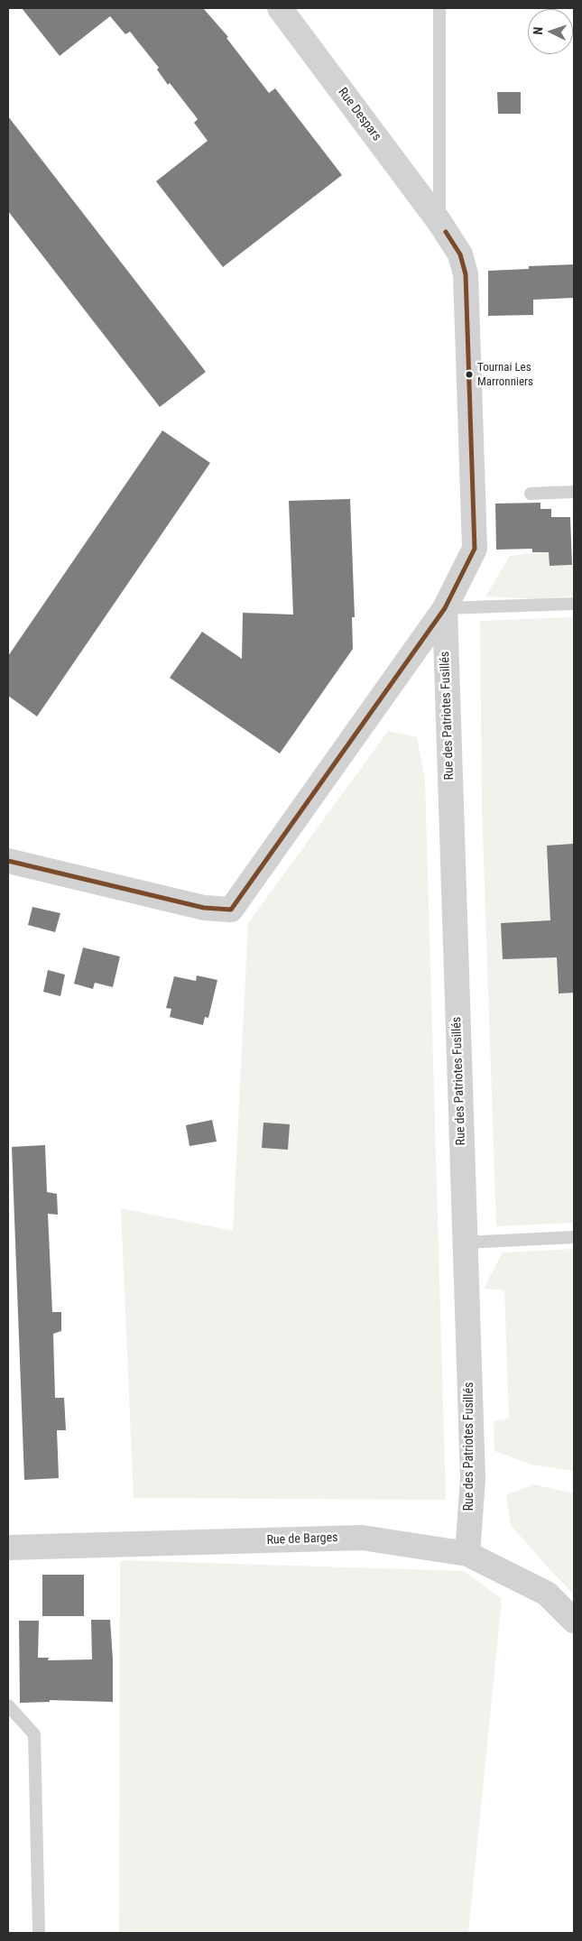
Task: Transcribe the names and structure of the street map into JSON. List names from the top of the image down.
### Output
{
  "streets": {
    "street": ["Rue Despars", "Rue des Patriotes Fusillés", "Rue de Barges"]
  },
  "crossings": [
    ["Rue Despars", "Rue des Patriotes Fusillés"],
    ["Rue des Patriotes Fusillés", "Rue de Barges"]
  ],
  "places": ["Tournai Les Marronniers"],
  "north": "left"
}
